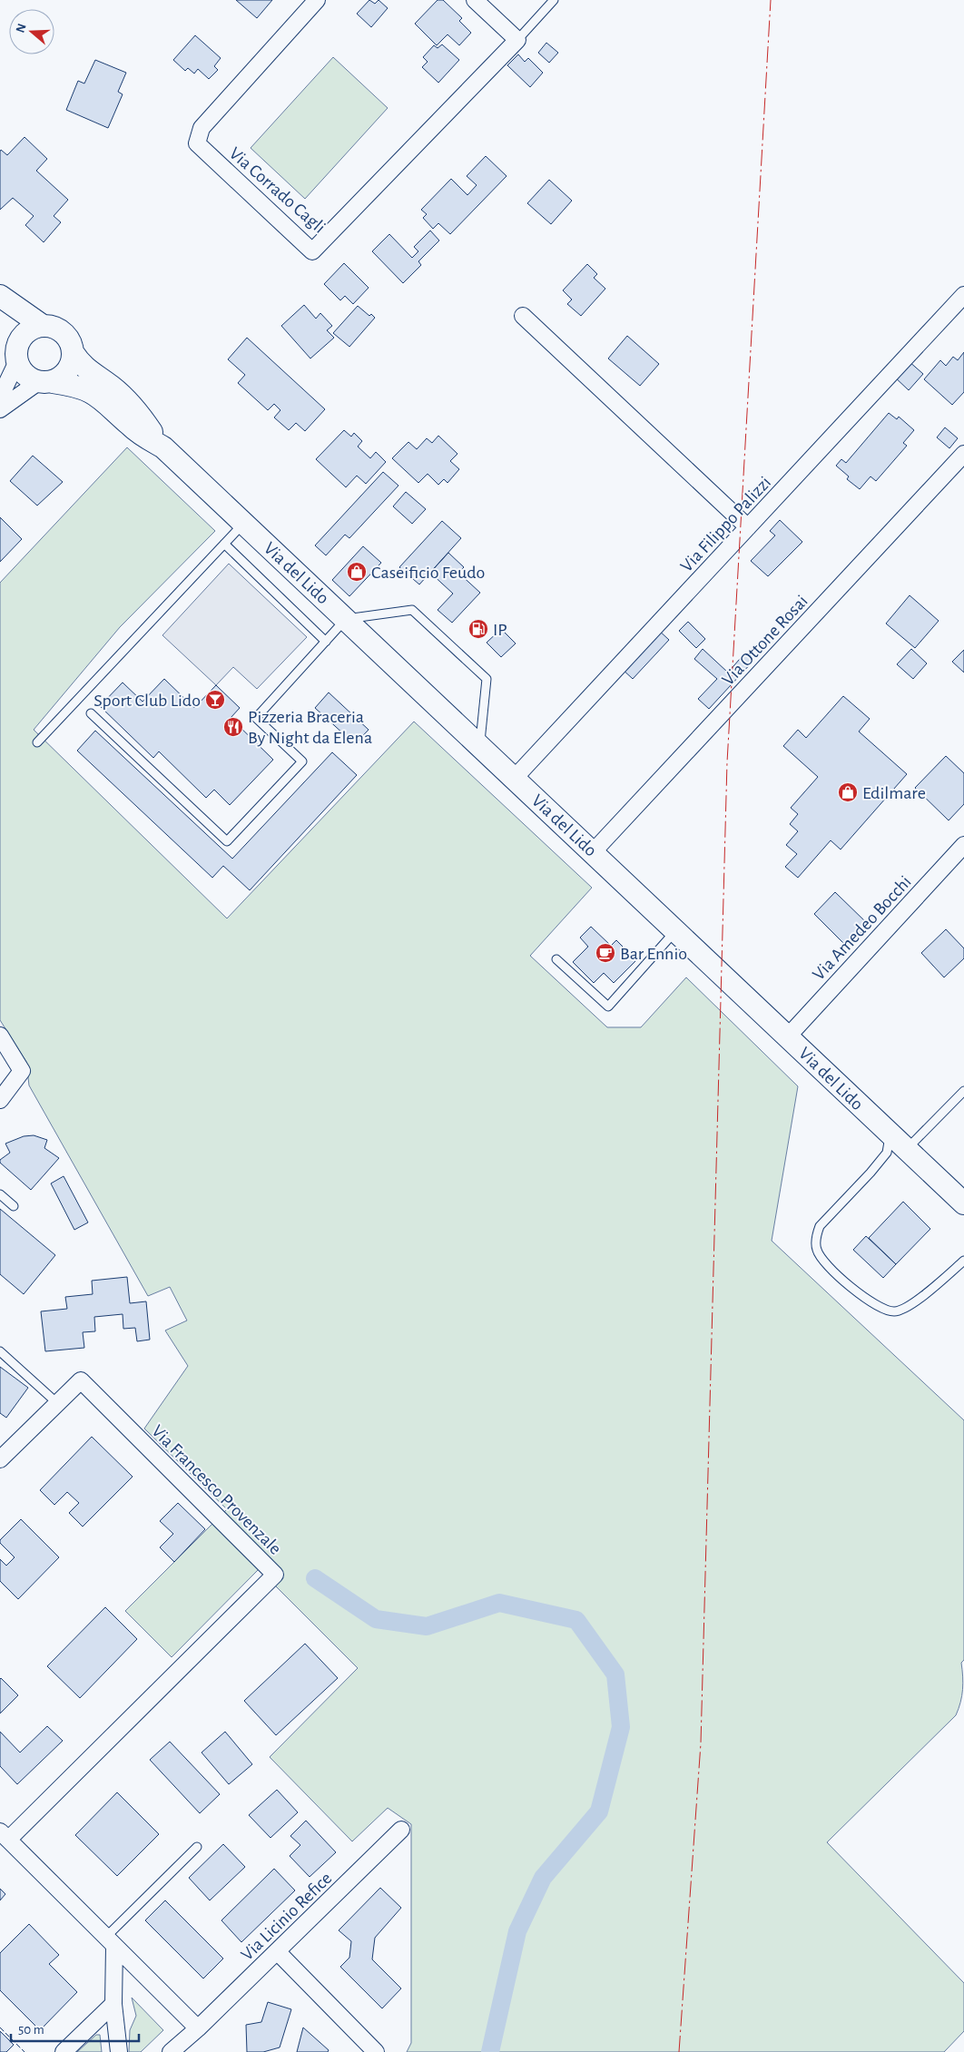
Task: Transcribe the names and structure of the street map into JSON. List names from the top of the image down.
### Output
{
  "streets": {
    "main road": ["Via del Lido"],
    "street": [
      "Via Corrado Cagli",
      "Via Filippo Palizzi",
      "Via Ottone Rosai",
      "Via Amedeo Bocchi",
      "Via Francesco Provenzale",
      "Via Licinio Refice"
    ]
  },
  "crossings": [
    ["Via Filippo Palizzi", "Via del Lido"],
    ["Via del Lido", "Via Ottone Rosai"],
    ["Via del Lido", "Via Amedeo Bocchi"]
  ],
  "places": {
    "shop": ["Caseificio Feudo", "Edilmare"],
    "fuel station": ["IP"],
    "bar": ["Sport Club Lido"],
    "restaurant": ["Pizzeria Braceria By Night da Elena"],
    "cafe": ["Bar Ennio"]
  },
  "scale_bar": "50 m",
  "north": "left"
}
